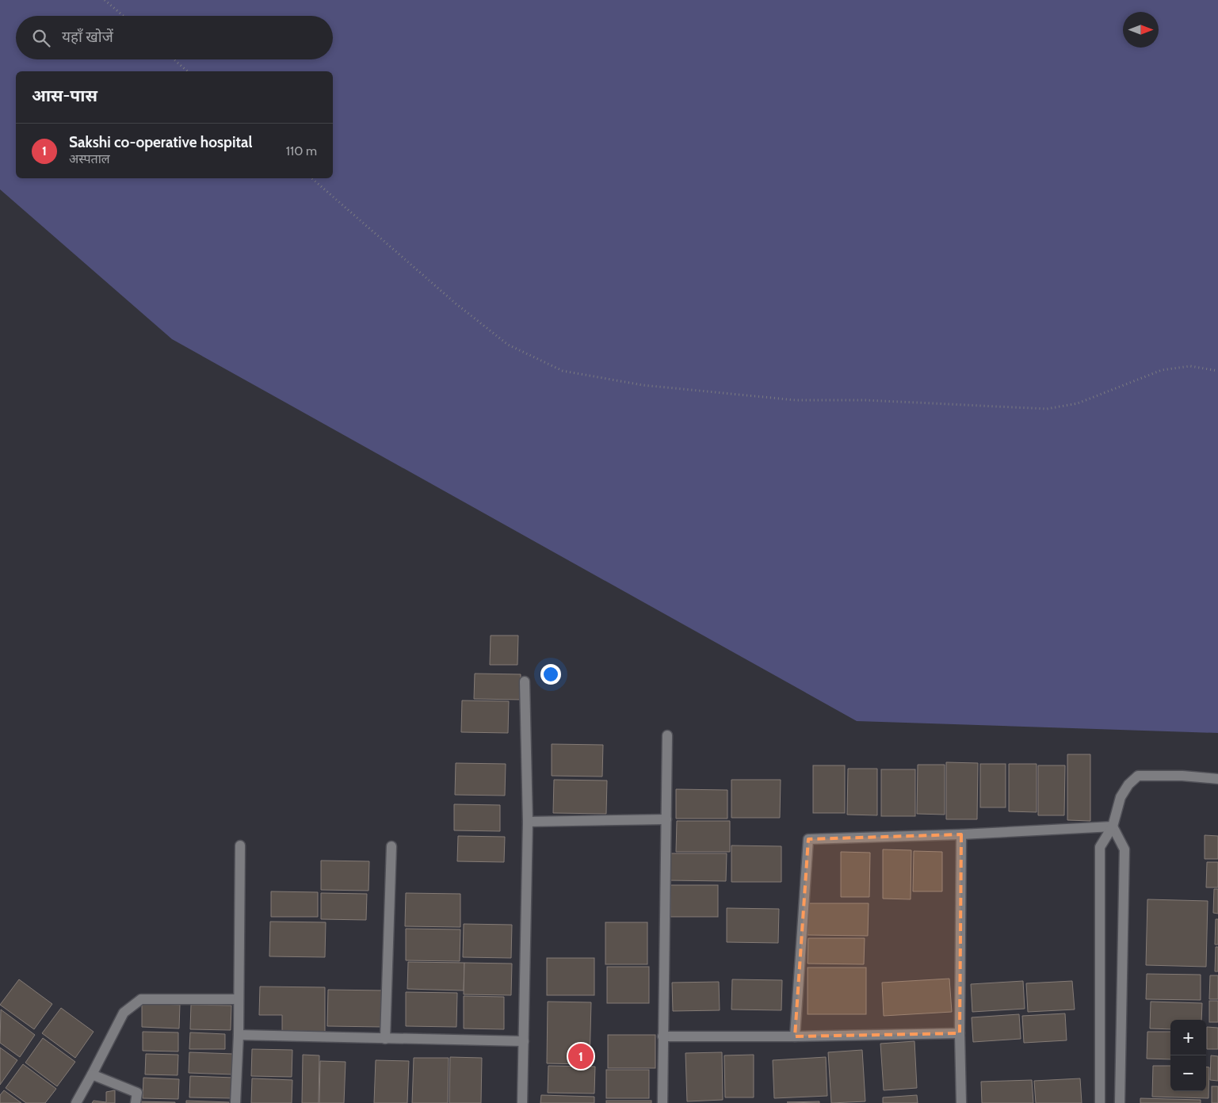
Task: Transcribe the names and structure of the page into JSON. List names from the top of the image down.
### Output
{
  "north": "right",
  "page": {
    "search": "यहाँ खोजें",
    "heading": "आस-पास",
    "list": [
      {
        "mark": "1",
        "name": "Sakshi co-operative hospital",
        "note": "अस्पताल",
        "value": "110 m"
      }
    ],
    "map_buttons": ["+", "−"],
    "pins": "1"
  }
}
